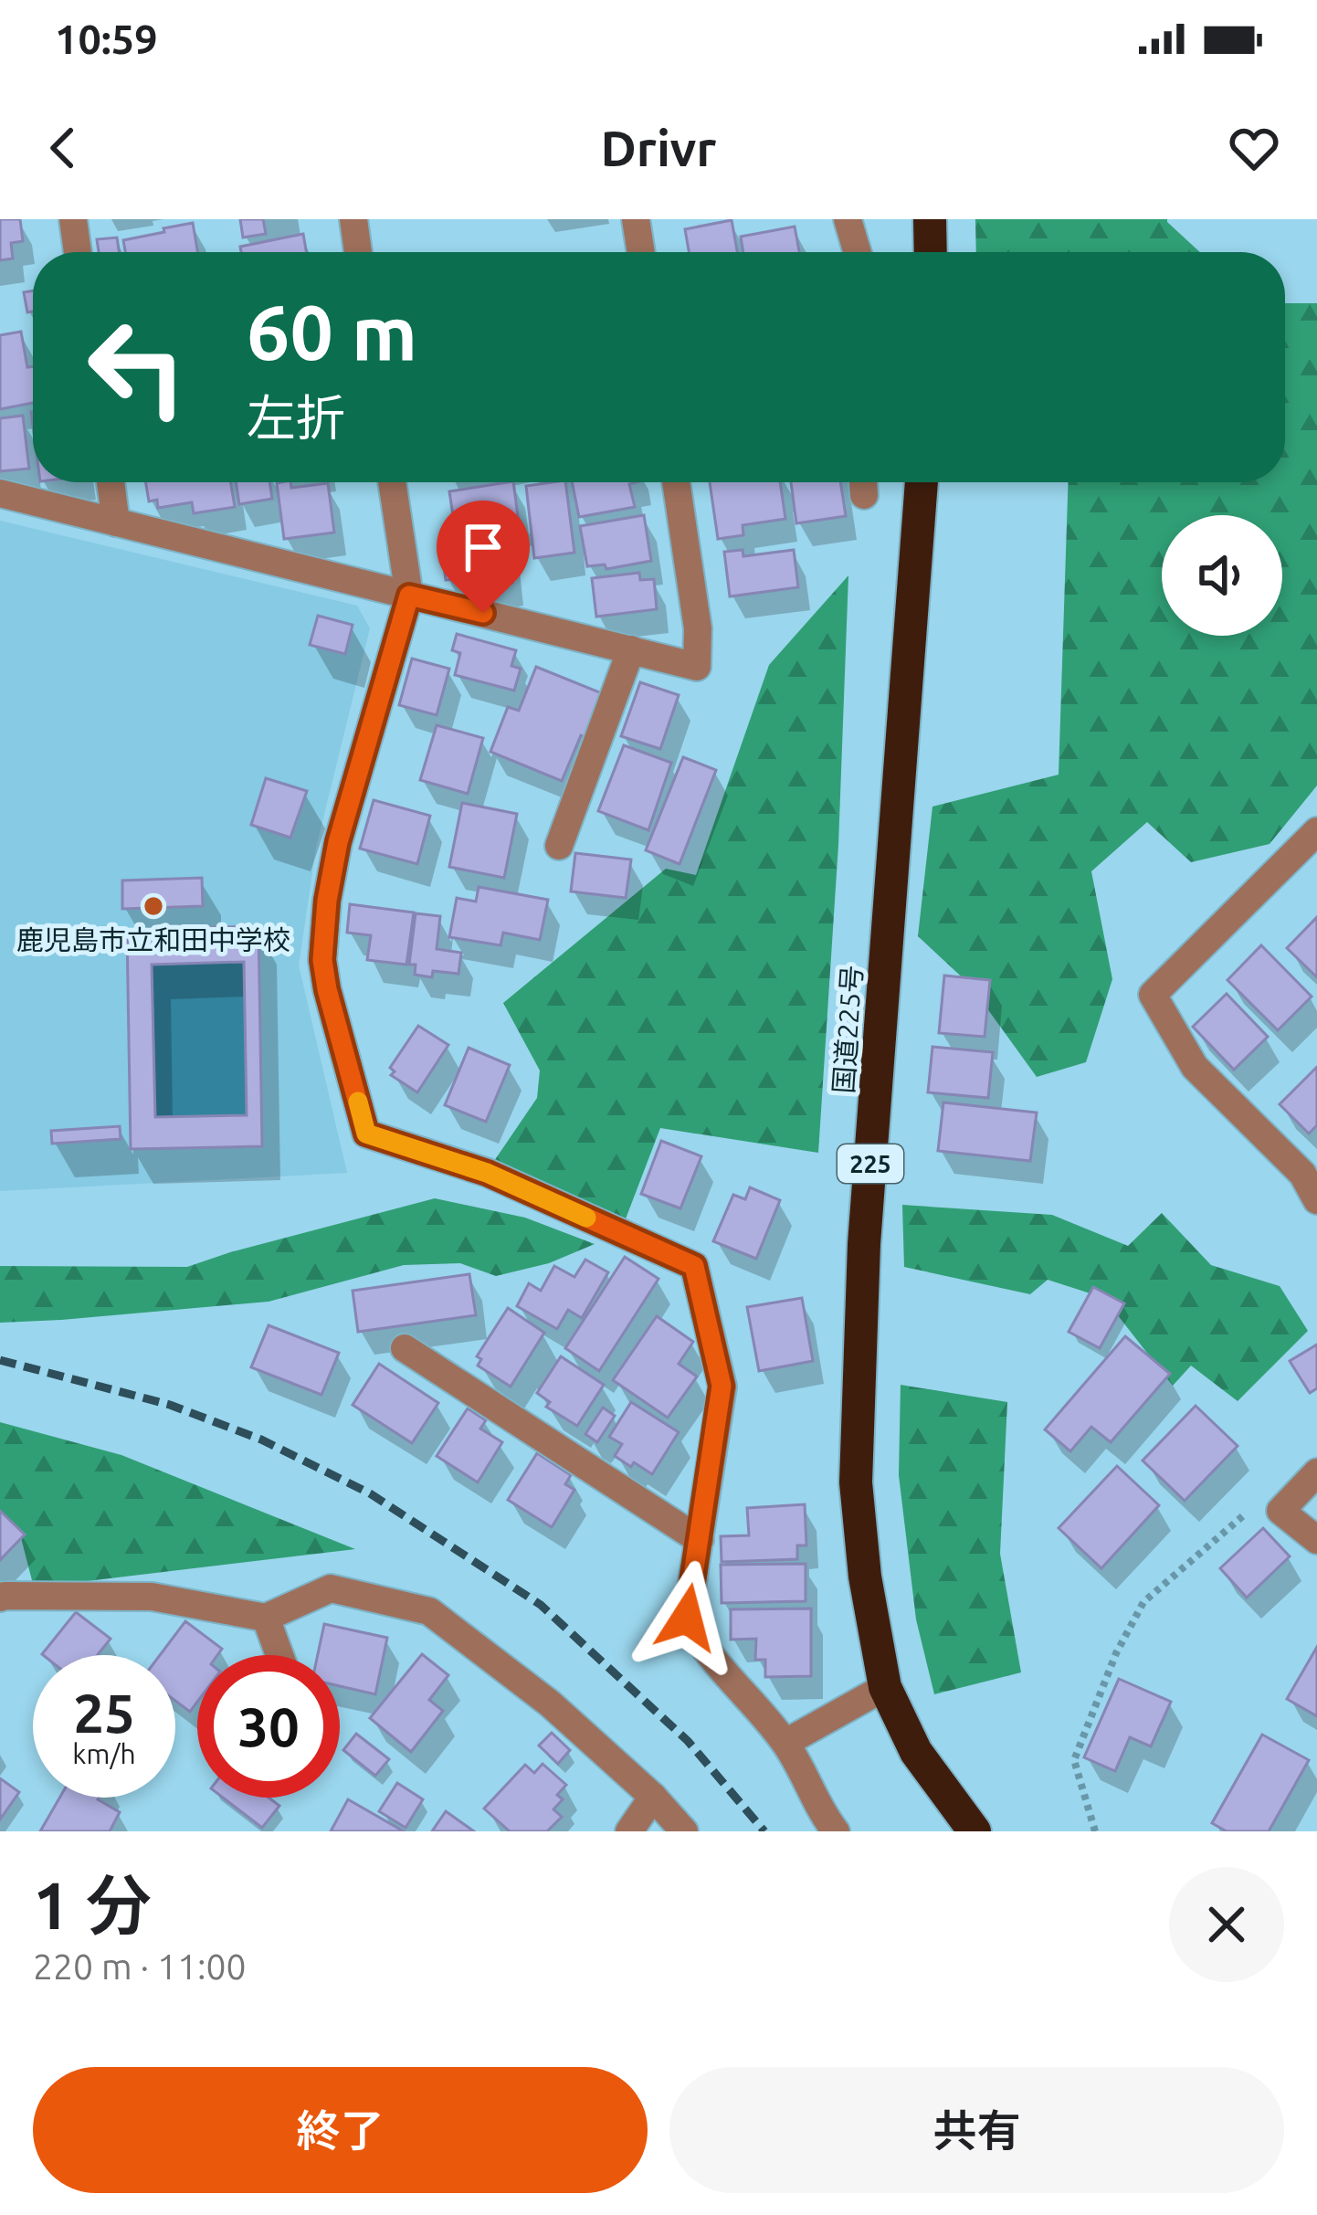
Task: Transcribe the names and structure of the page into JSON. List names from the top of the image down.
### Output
{
  "streets": {
    "highway": ["国道225号", "225"]
  },
  "places": ["鹿児島市立和田中学校"],
  "page": {
    "status": "10:59",
    "header": "Drivr",
    "turn": ["60 m", "左折"],
    "speed": "25 km/h",
    "limit": "30",
    "heading": ["1 分", "220 m · 11:00"],
    "buttons": ["終了", "共有"]
  }
}
